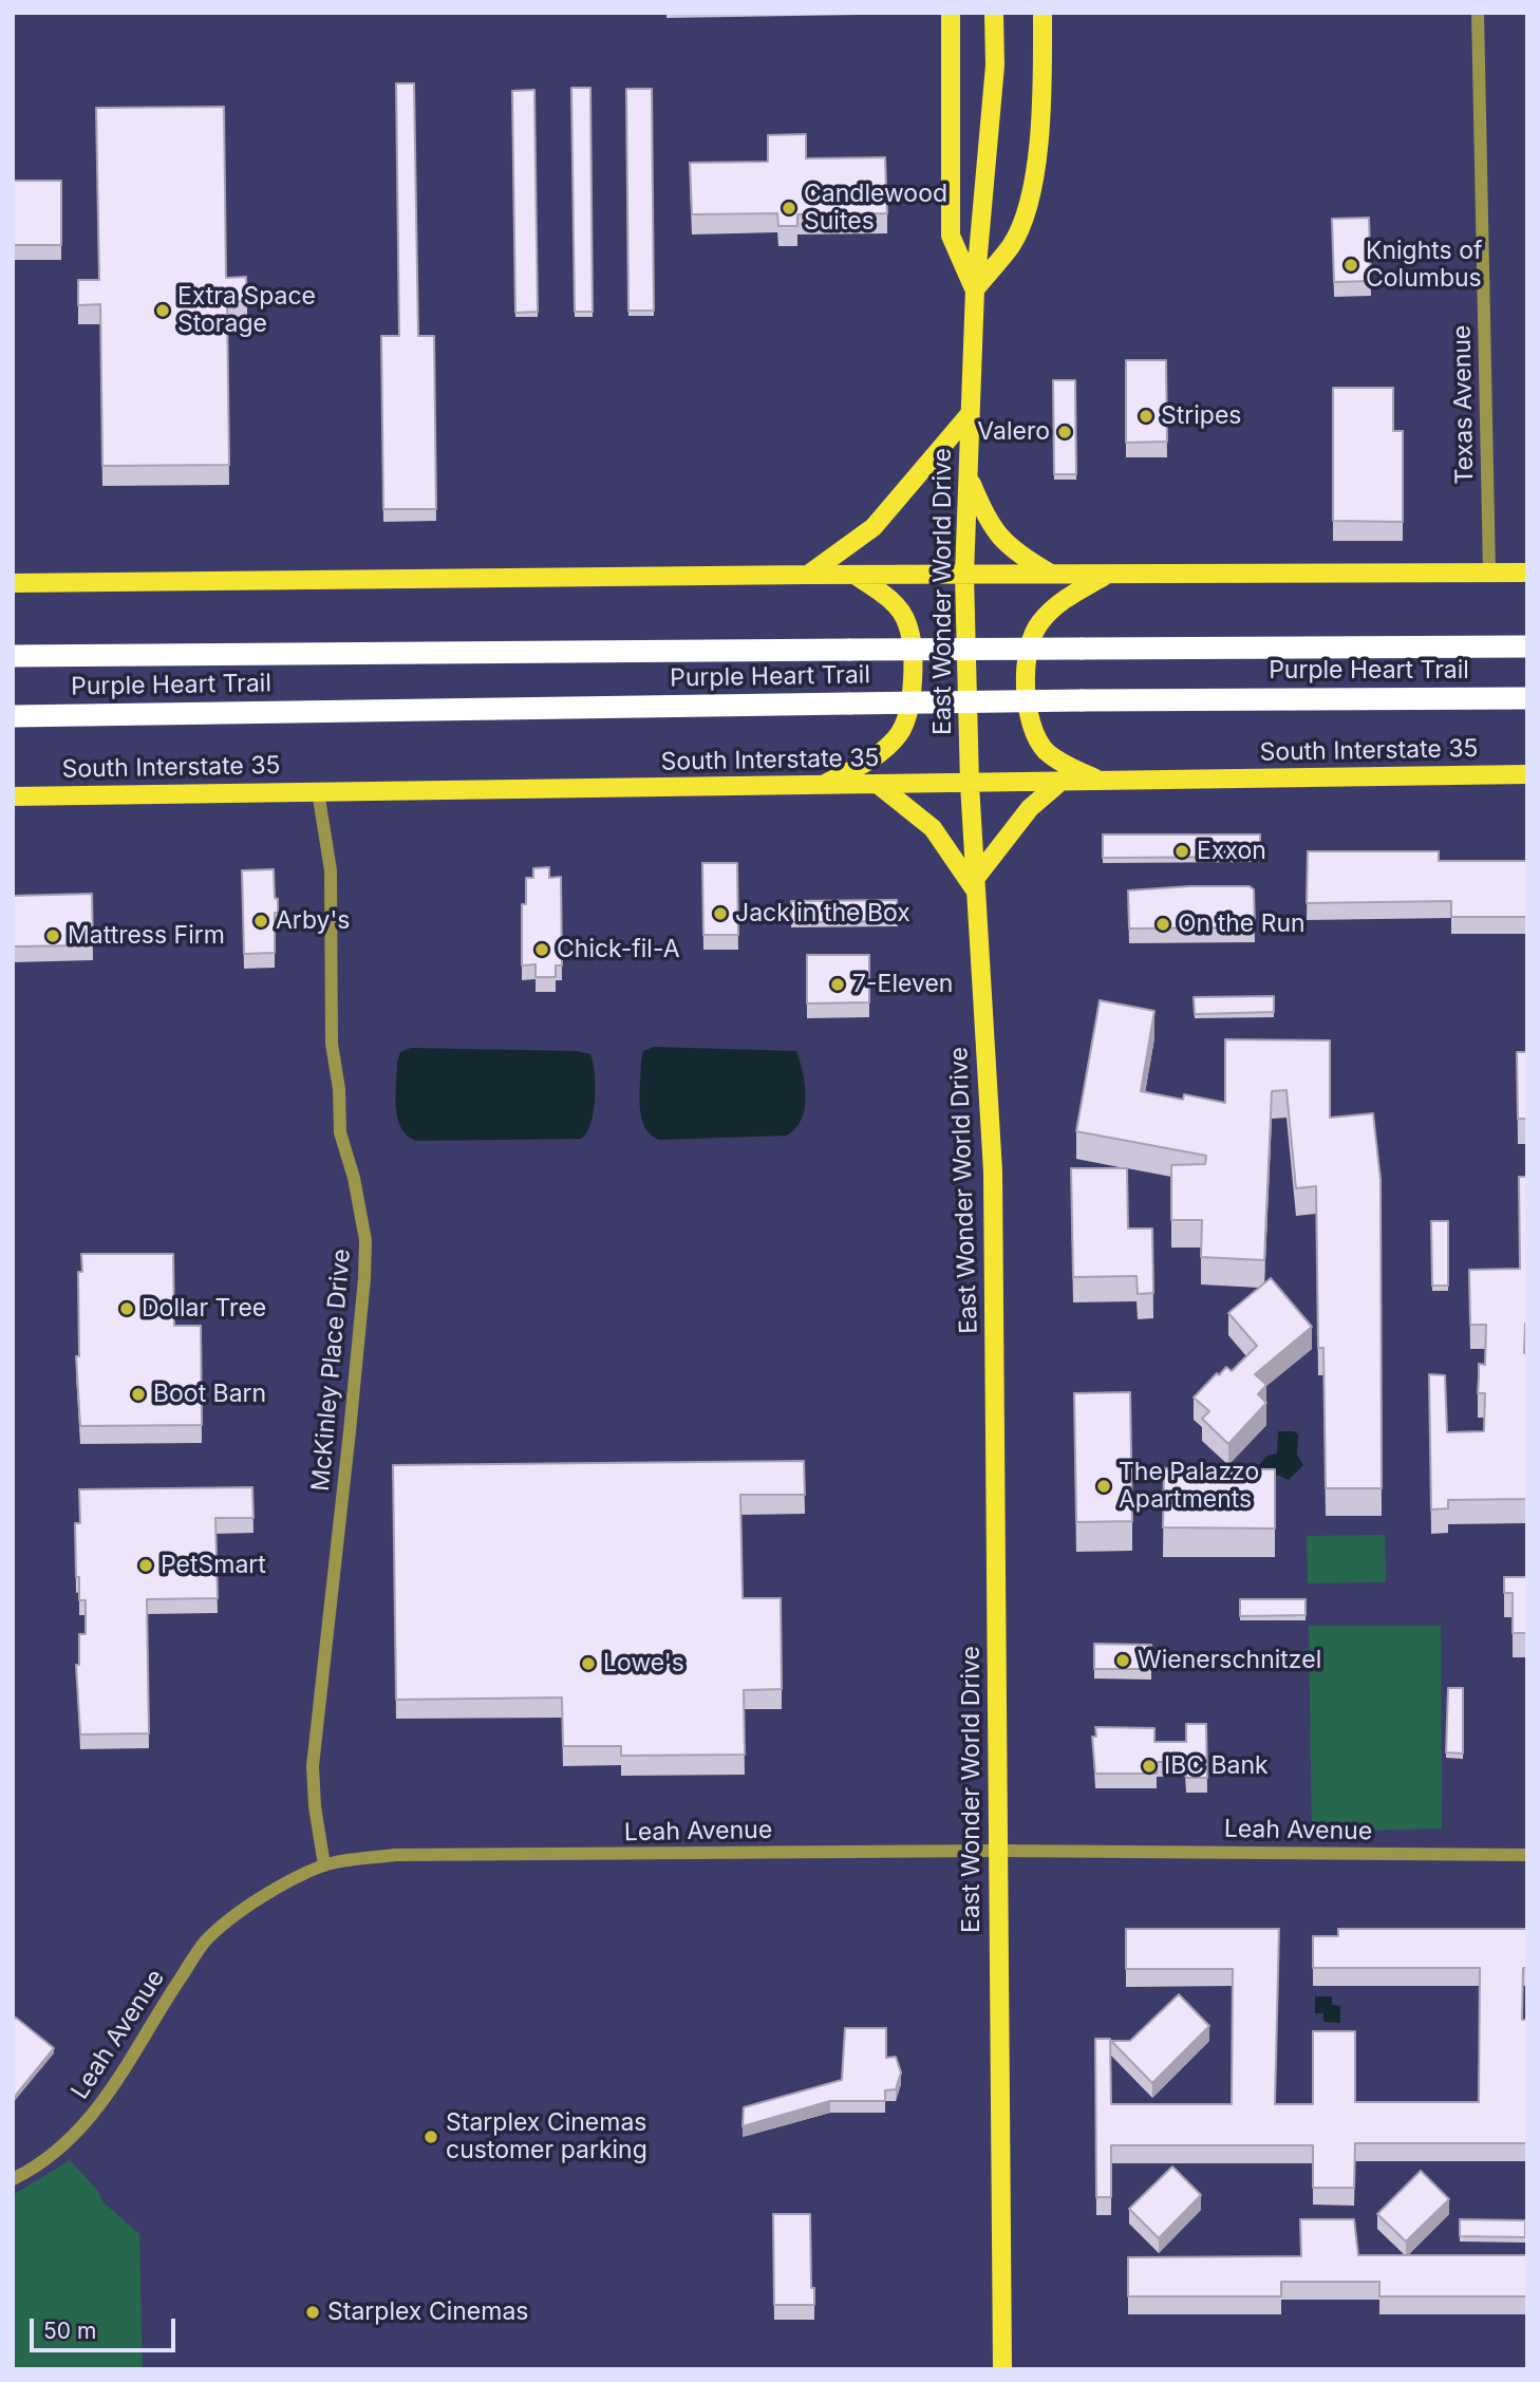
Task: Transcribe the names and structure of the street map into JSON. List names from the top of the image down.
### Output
{
  "streets": {
    "highway": ["Purple Heart Trail"],
    "main road": ["East Wonder World Drive", "South Interstate 35"],
    "street": ["Texas Avenue", "McKinley Place Drive", "Leah Avenue"]
  },
  "crossings": [
    ["East Wonder World Drive", "South Interstate 35"],
    ["East Wonder World Drive", "Leah Avenue"],
    ["South Interstate 35", "McKinley Place Drive"],
    ["McKinley Place Drive", "Leah Avenue"]
  ],
  "places": [
    "Candlewood Suites",
    "Knights of Columbus",
    "Extra Space Storage",
    "Stripes",
    "Valero",
    "Exxon",
    "Jack in the Box",
    "Arby's",
    "On the Run",
    "Mattress Firm",
    "Chick-fil-A",
    "7-Eleven",
    "Dollar Tree",
    "Boot Barn",
    "The Palazzo Apartments",
    "PetSmart",
    "Wienerschnitzel",
    "Lowe's",
    "IBC Bank",
    "Starplex Cinemas customer parking",
    "Starplex Cinemas"
  ],
  "scale_bar": "50 m"
}
